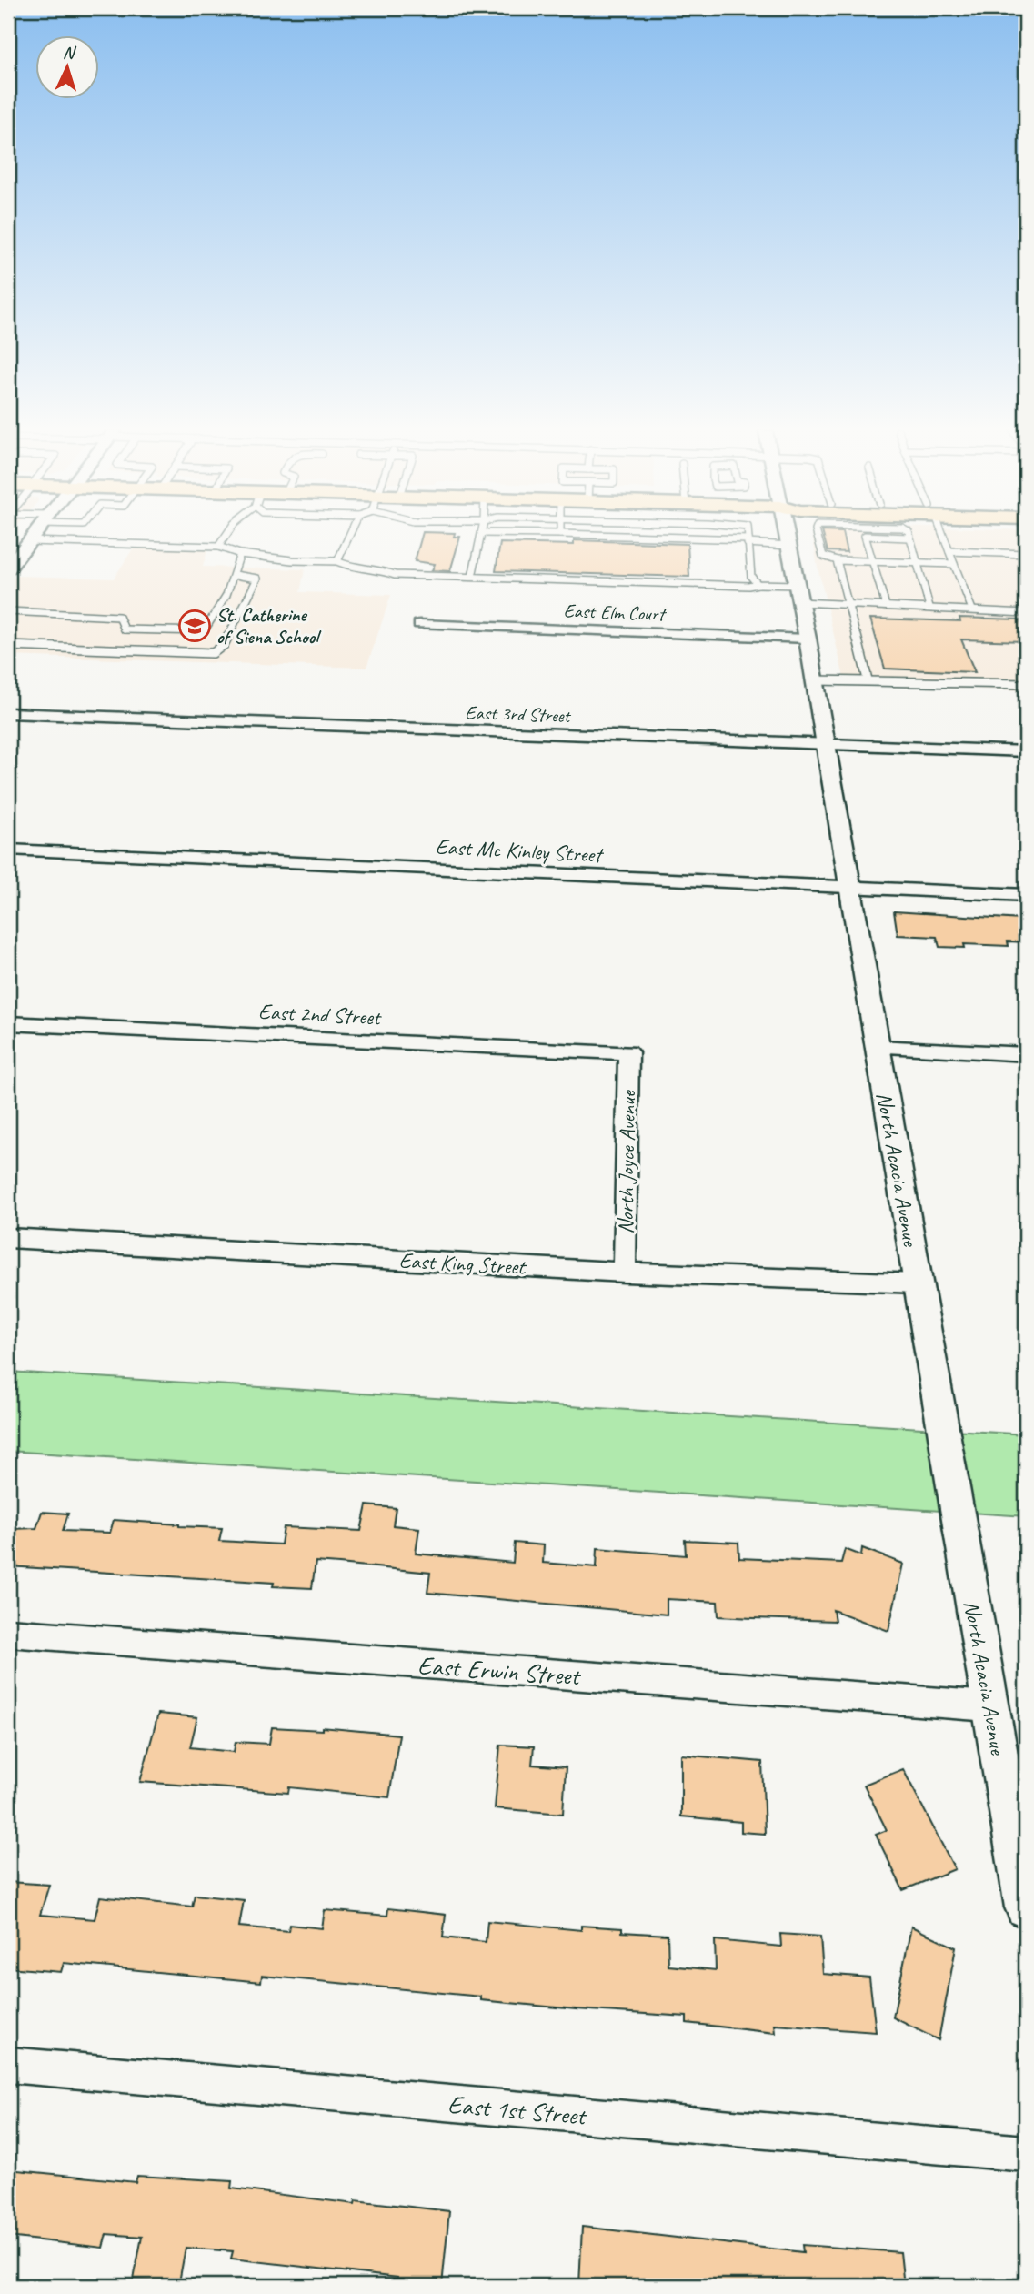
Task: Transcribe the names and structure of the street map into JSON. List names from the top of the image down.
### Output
{
  "streets": {
    "street": [
      "East Elm Court",
      "East 3rd Street",
      "East Mc Kinley Street",
      "East 2nd Street",
      "North Joyce Avenue",
      "North Acacia Avenue",
      "East King Street",
      "East Erwin Street",
      "East 1st Street"
    ]
  },
  "crossings": [
    ["East Elm Court", "North Acacia Avenue"],
    ["East 3rd Street", "North Acacia Avenue"],
    ["East Mc Kinley Street", "North Acacia Avenue"],
    ["East 2nd Street", "North Joyce Avenue"],
    ["North Joyce Avenue", "East King Street"],
    ["North Acacia Avenue", "East King Street"],
    ["North Acacia Avenue", "East Erwin Street"]
  ],
  "places": {
    "school or university": ["St. Catherine of Siena School"]
  },
  "north": "top"
}
